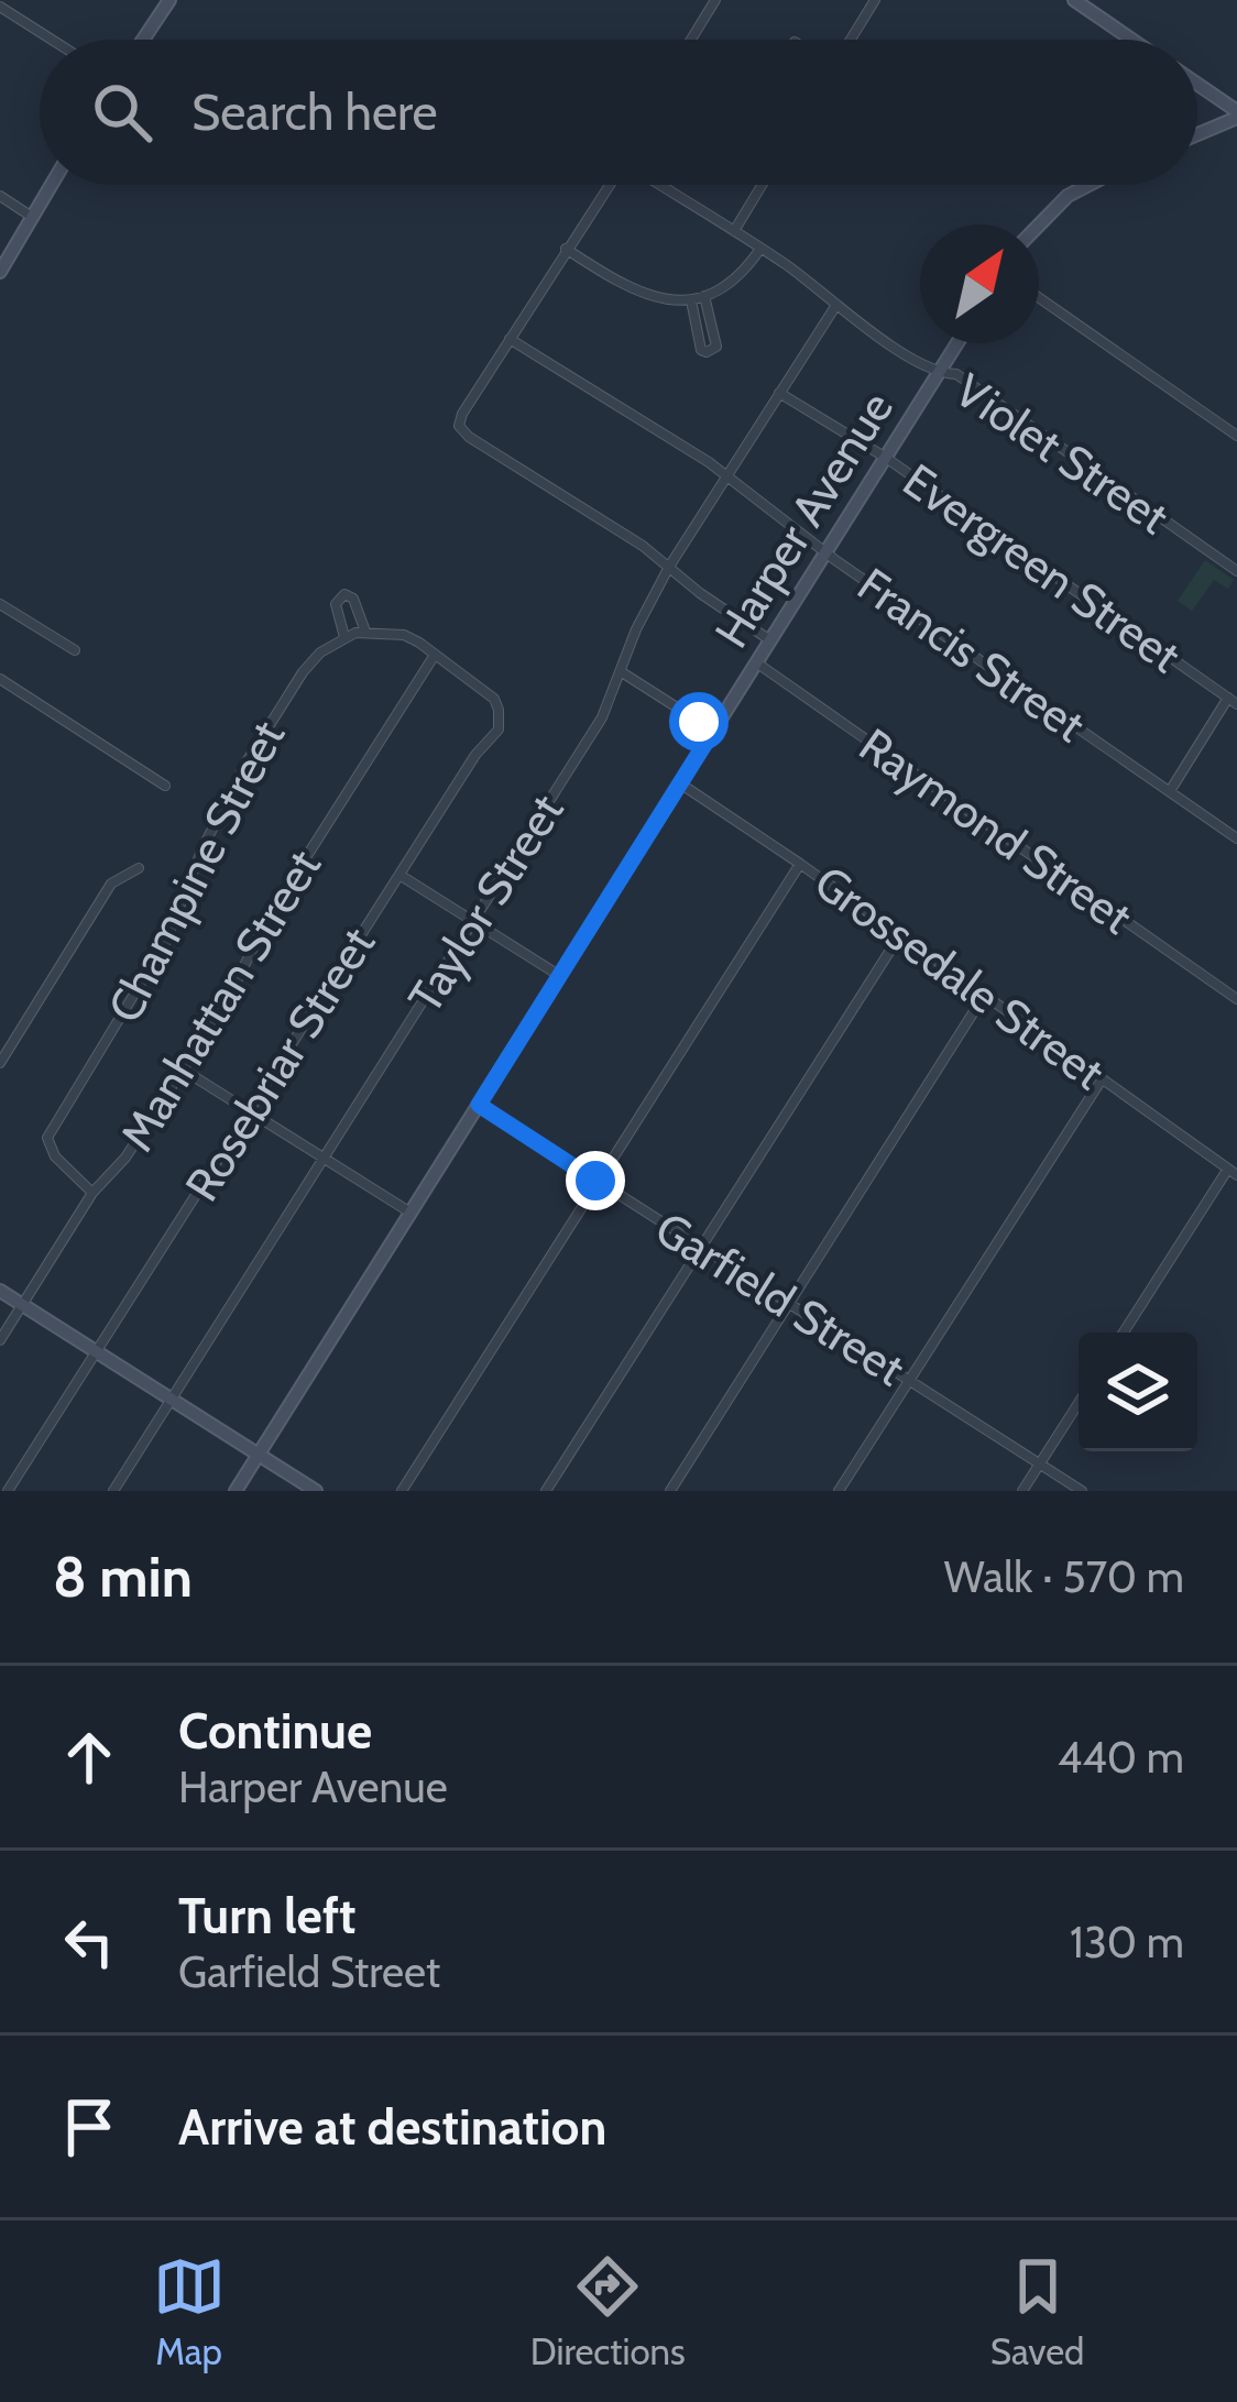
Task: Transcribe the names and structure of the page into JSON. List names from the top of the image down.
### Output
{
  "streets": {
    "main road": ["Harper Avenue"],
    "street": [
      "Violet Street",
      "Evergreen Street",
      "Francis Street",
      "Raymond Street",
      "Champine Street",
      "Taylor Street",
      "Grossedale Street",
      "Manhattan Street",
      "Rosebriar Street",
      "Garfield Street"
    ]
  },
  "crossings": [
    ["Violet Street", "Harper Avenue"],
    ["Violet Street", "Taylor Street"],
    ["Harper Avenue", "Evergreen Street"],
    ["Harper Avenue", "Francis Street"],
    ["Harper Avenue", "Raymond Street"],
    ["Harper Avenue", "Grossedale Street"],
    ["Harper Avenue", "Garfield Street"],
    ["Evergreen Street", "Taylor Street"],
    ["Francis Street", "Taylor Street"],
    ["Champine Street", "Manhattan Street"],
    ["Manhattan Street", "Rosebriar Street"]
  ],
  "north": "top right",
  "page": {
    "search": "Search here",
    "heading": ["8 min", "Walk · 570 m"],
    "list": [
      ["Continue", "Harper Avenue", "440 m"],
      ["Turn left", "Garfield Street", "130 m"],
      "Arrive at destination"
    ],
    "nav": ["Map", "Directions", "Saved"]
  }
}
